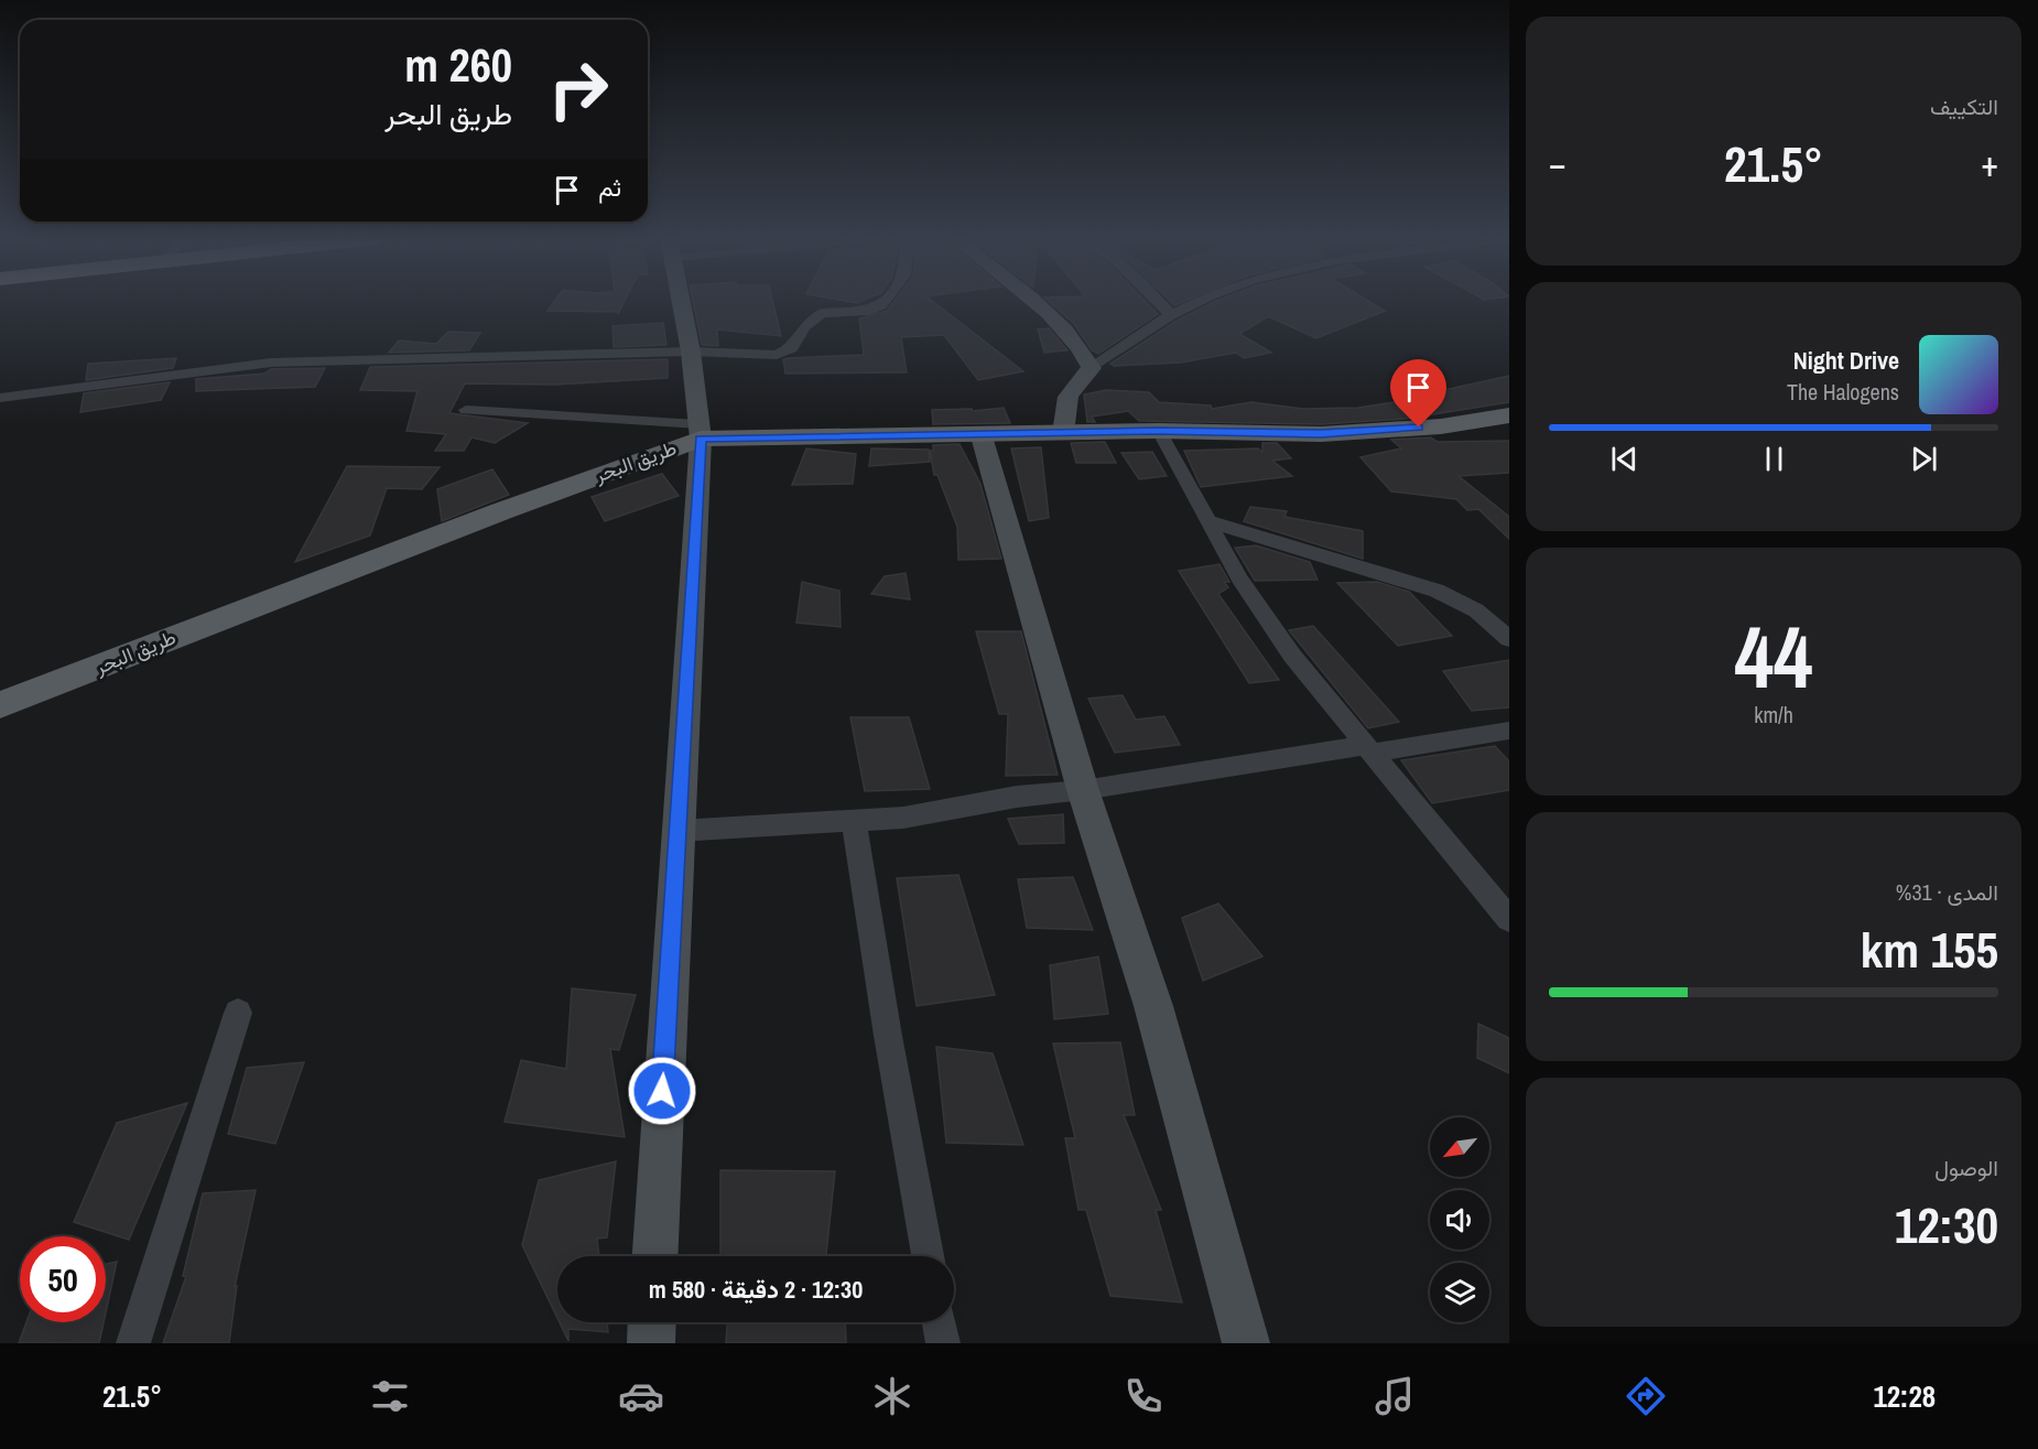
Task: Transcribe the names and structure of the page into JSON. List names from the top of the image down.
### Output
{
  "streets": {
    "main road": ["طريق البحر"]
  },
  "north": "bottom left",
  "page": {
    "tile": [
      "التكييف",
      ["44", "km/h"],
      ["المدى · 31%", "155 km"],
      ["الوصول", "12:30"]
    ],
    "turn": ["260 m", "طريق البحر"],
    "heat": ["−", "21.5°", "+"],
    "then": "ثم",
    "song": ["Night Drive", "The Halogens"],
    "limit": "50",
    "trip": "12:30 · 2 دقيقة · 580 m",
    "tabs": ["12:28", "21.5°"]
  }
}
